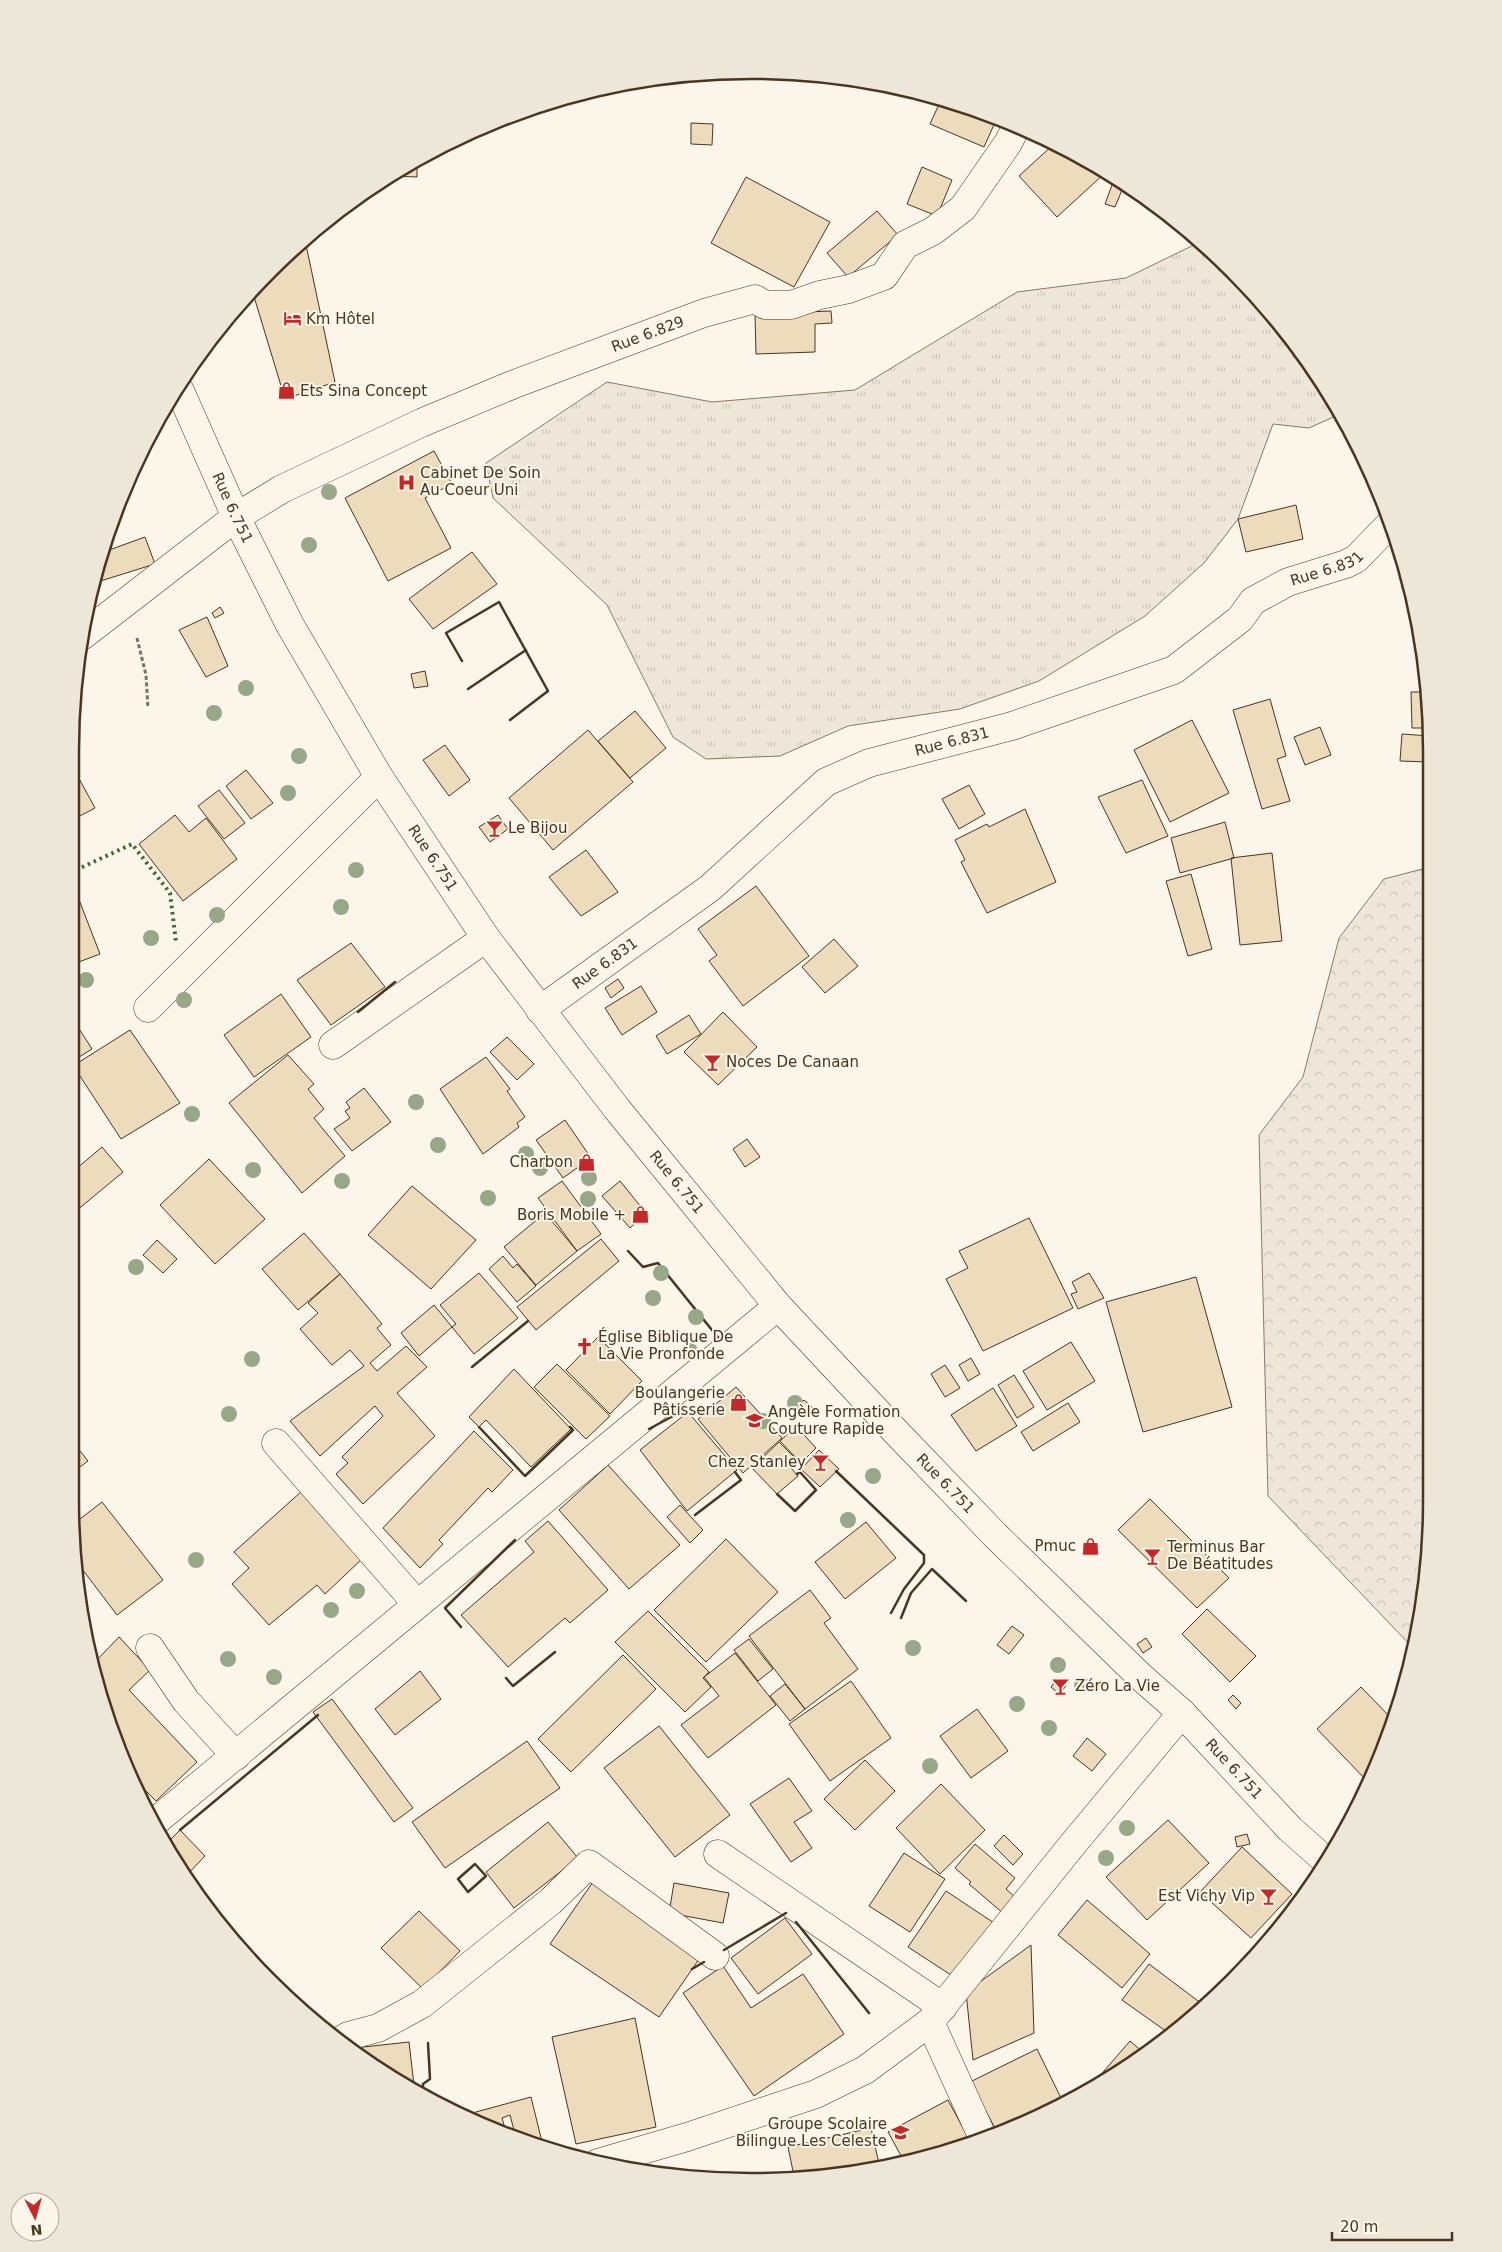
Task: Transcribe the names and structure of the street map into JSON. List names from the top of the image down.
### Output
{
  "streets": {
    "street": ["Rue 6.829", "Rue 6.751", "Rue 6.831"]
  },
  "crossings": [
    ["Rue 6.829", "Rue 6.751"],
    ["Rue 6.751", "Rue 6.831"]
  ],
  "places": {
    "hotel": ["Km Hôtel"],
    "shop": [
      "Ets Sina Concept",
      "Charbon",
      "Boris Mobile +",
      "Boulangerie Pâtisserie",
      "Pmuc"
    ],
    "hospital": ["Cabinet De Soin Au Coeur Uni"],
    "bar": [
      "Le Bijou",
      "Noces De Canaan",
      "Chez Stanley",
      "Terminus Bar De Béatitudes",
      "Zéro La Vie",
      "Est Vichy Vip"
    ],
    "church": ["Église Biblique De La Vie Pronfonde"],
    "school or university": ["Angèle Formation Couture Rapide", "Groupe Scolaire Bilingue Les Celeste"]
  },
  "scale_bar": "20 m",
  "north": "bottom"
}
